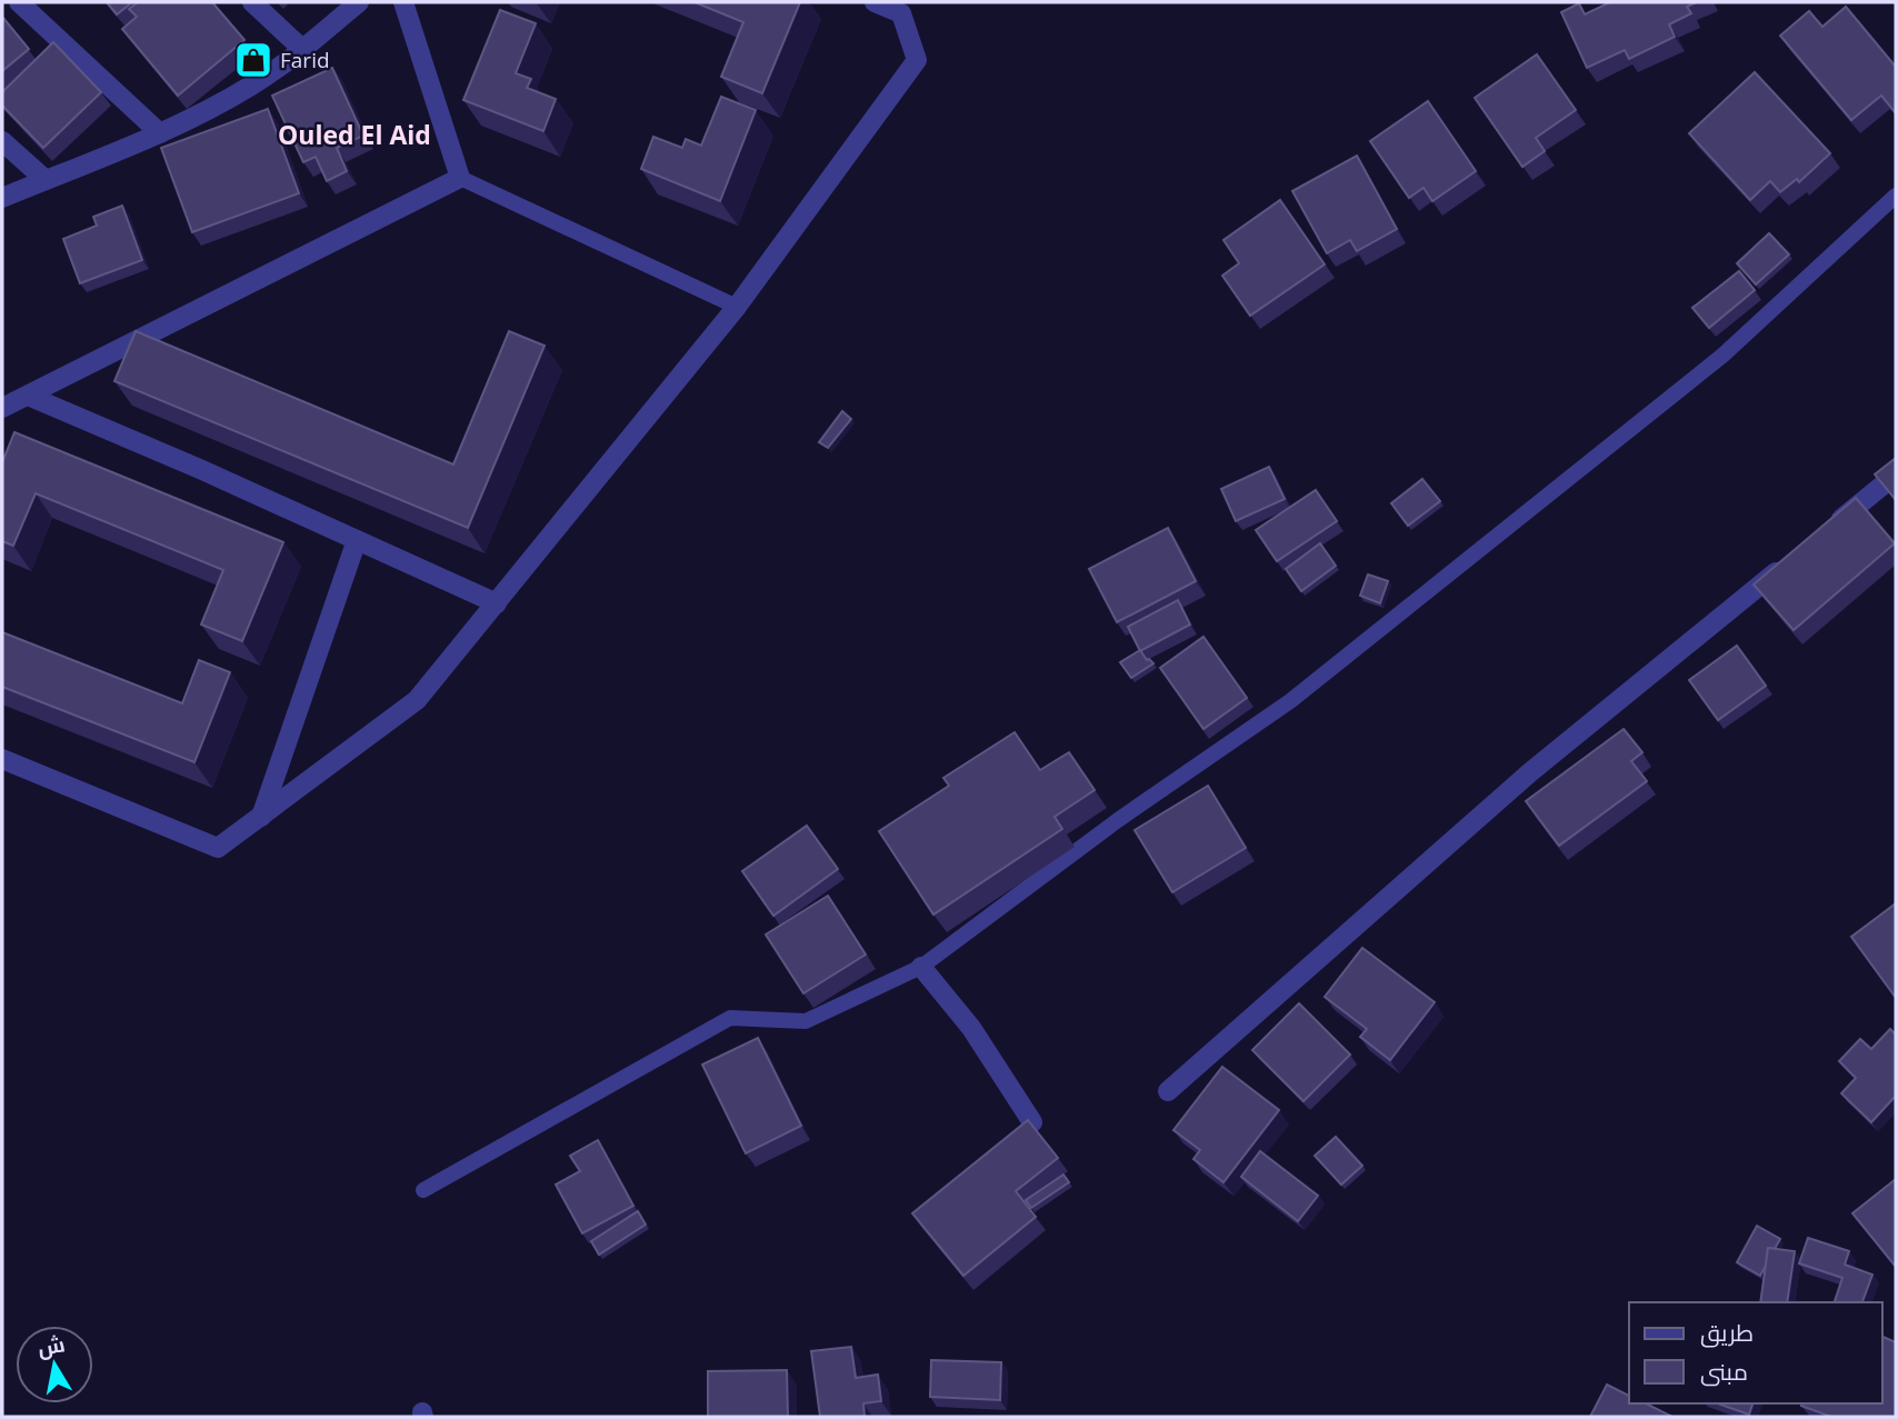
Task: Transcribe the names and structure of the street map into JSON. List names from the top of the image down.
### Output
{
  "districts": ["Ouled El Aid"],
  "places": {
    "shop": ["Farid"]
  },
  "legend": ["طريق", "مبنى"],
  "north": "top"
}
